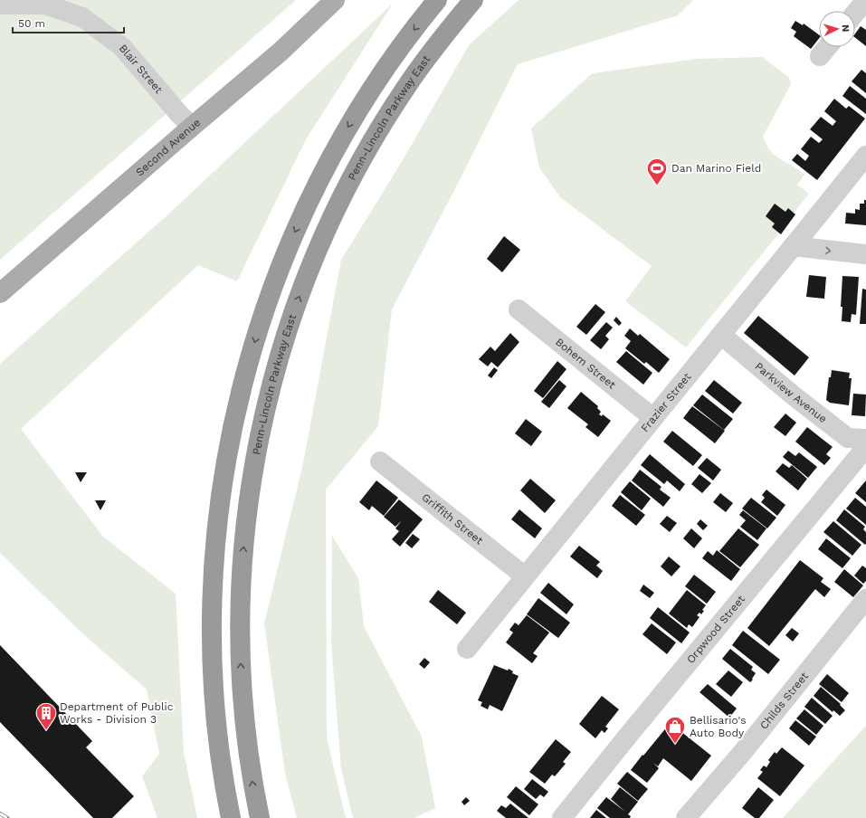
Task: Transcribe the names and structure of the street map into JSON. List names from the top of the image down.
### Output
{
  "streets": {
    "highway": ["Penn-Lincoln Parkway East"],
    "main road": ["Second Avenue"],
    "street": [
      "Blair Street",
      "Bohem Street",
      "Parkview Avenue",
      "Frazier Street",
      "Griffith Street",
      "Orpwood Street",
      "Childs Street"
    ]
  },
  "crossings": [
    ["Blair Street", "Second Avenue"],
    ["Bohem Street", "Frazier Street"],
    ["Parkview Avenue", "Frazier Street"],
    ["Parkview Avenue", "Orpwood Street"],
    ["Frazier Street", "Griffith Street"]
  ],
  "places": {
    "sports": ["Dan Marino Field"],
    "building": ["Department of Public Works - Division 3"],
    "shop": ["Bellisario's Auto Body"]
  },
  "scale_bar": "50 m",
  "north": "right"
}
